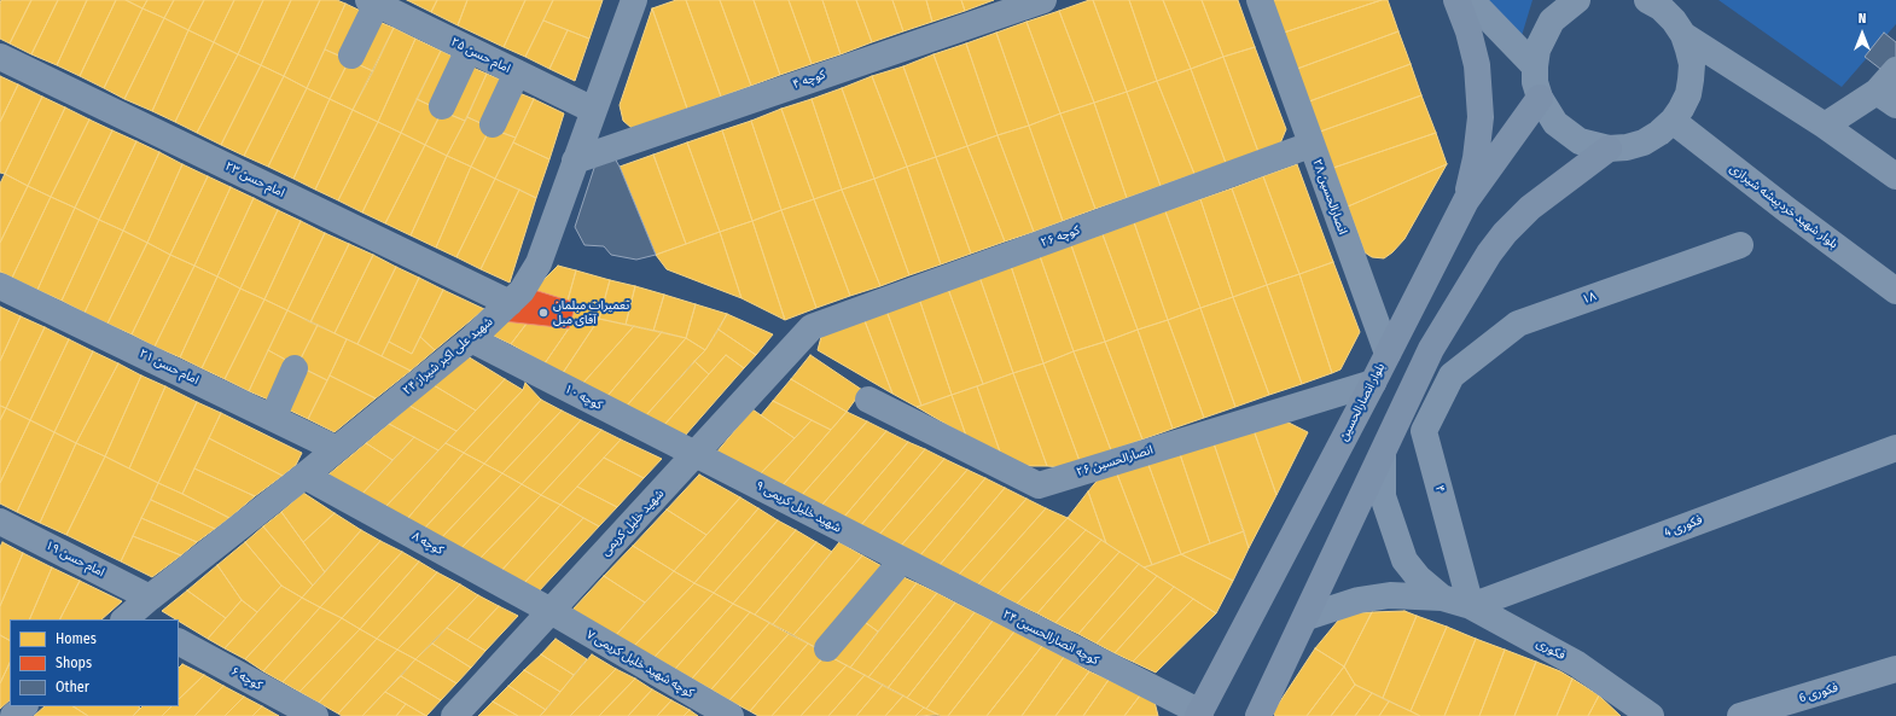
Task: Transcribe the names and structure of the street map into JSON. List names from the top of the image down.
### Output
{
  "streets": {
    "main road": ["بلوار انصارالحسین"],
    "street": [
      "امام حسن ۲۵",
      "کوچه ۴",
      "امام حسن ۲۳",
      "انصارالحسین ۲۸",
      "بلوار شهید خردپیشه شیرازی",
      "کوچه ۲۶",
      "۱۸",
      "شهید علی اکبر شیراز ۲۴",
      "امام حسن ۲۱",
      "کوچه ۱۰",
      "انصارالحسین ۲۶",
      "۴",
      "شهید خلیل کریمی ۹",
      "شهید خلیل کریمی",
      "فکوری 4",
      "کوچه ۸",
      "امام حسن ۱۹",
      "کوچه انصارالحسین ۲۴",
      "فکوری",
      "کوچه شهید خلیل کریمی ۷",
      "کوچه ۶",
      "فکوری 6"
    ]
  },
  "crossings": [
    ["امام حسن ۲۵", "شهید علی اکبر شیراز ۲۴"],
    ["کوچه ۴", "شهید علی اکبر شیراز ۲۴"],
    ["امام حسن ۲۳", "شهید علی اکبر شیراز ۲۴"],
    ["انصارالحسین ۲۸", "کوچه ۲۶"],
    ["انصارالحسین ۲۸", "بلوار انصارالحسین"],
    ["کوچه ۲۶", "شهید خلیل کریمی"],
    ["۱۸", "۴"],
    ["شهید علی اکبر شیراز ۲۴", "امام حسن ۲۱"],
    ["شهید علی اکبر شیراز ۲۴", "کوچه ۱۰"],
    ["شهید علی اکبر شیراز ۲۴", "کوچه ۸"],
    ["شهید علی اکبر شیراز ۲۴", "امام حسن ۱۹"],
    ["کوچه ۱۰", "شهید خلیل کریمی ۹"],
    ["کوچه ۱۰", "شهید خلیل کریمی"],
    ["بلوار انصارالحسین", "انصارالحسین ۲۶"],
    ["بلوار انصارالحسین", "کوچه انصارالحسین ۲۴"],
    ["۴", "فکوری 4"],
    ["۴", "فکوری"],
    ["شهید خلیل کریمی ۹", "شهید خلیل کریمی"],
    ["شهید خلیل کریمی ۹", "کوچه انصارالحسین ۲۴"],
    ["شهید خلیل کریمی", "کوچه ۸"],
    ["شهید خلیل کریمی", "کوچه شهید خلیل کریمی ۷"],
    ["فکوری 4", "فکوری"],
    ["کوچه ۸", "کوچه شهید خلیل کریمی ۷"]
  ],
  "places": ["تعمیرات مبلمان آقای مبل"],
  "legend": ["Homes", "Shops", "Other"],
  "north": "top"
}
